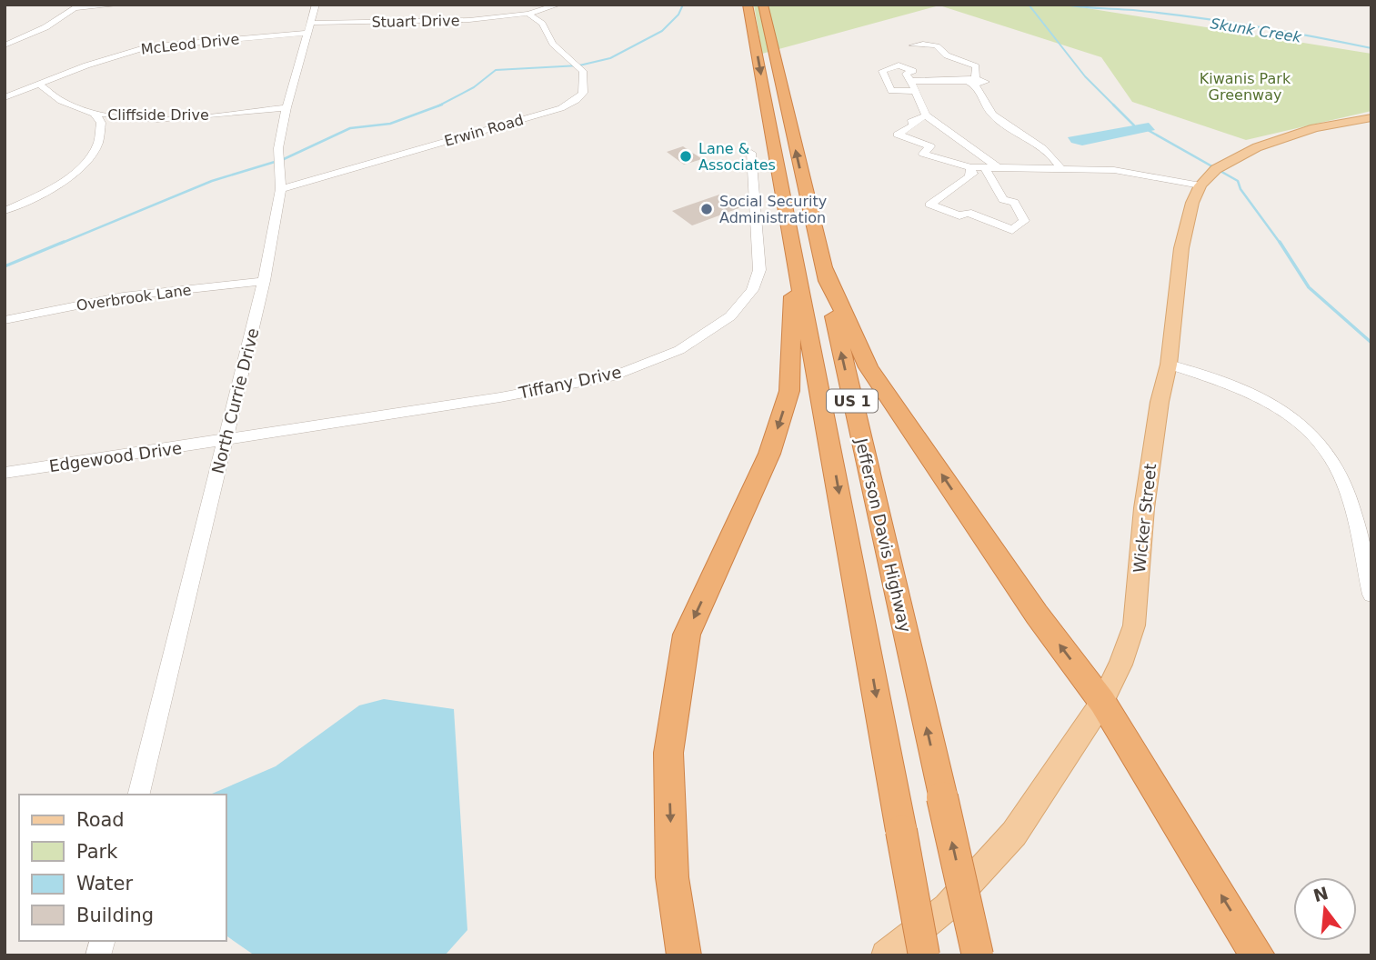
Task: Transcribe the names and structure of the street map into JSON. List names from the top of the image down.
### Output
{
  "streets": {
    "highway": ["US 1", "Jefferson Davis Highway"],
    "main road": ["Wicker Street"],
    "street": [
      "Stuart Drive",
      "McLeod Drive",
      "Cliffside Drive",
      "Erwin Road",
      "Overbrook Lane",
      "Tiffany Drive",
      "North Currie Drive",
      "Edgewood Drive"
    ]
  },
  "crossings": [
    ["Stuart Drive", "McLeod Drive"],
    ["Stuart Drive", "Erwin Road"],
    ["Stuart Drive", "North Currie Drive"],
    ["McLeod Drive", "Cliffside Drive"],
    ["McLeod Drive", "North Currie Drive"],
    ["Cliffside Drive", "North Currie Drive"],
    ["Erwin Road", "North Currie Drive"],
    ["Overbrook Lane", "North Currie Drive"],
    ["Tiffany Drive", "North Currie Drive"],
    ["Tiffany Drive", "Edgewood Drive"],
    ["North Currie Drive", "Edgewood Drive"]
  ],
  "water": ["Skunk Creek"],
  "parks": ["Kiwanis Park Greenway"],
  "places": ["Lane & Associates", "Social Security Administration"],
  "legend": [
    "Road",
    "Park",
    "Water",
    "Building"
  ],
  "north": "top"
}
